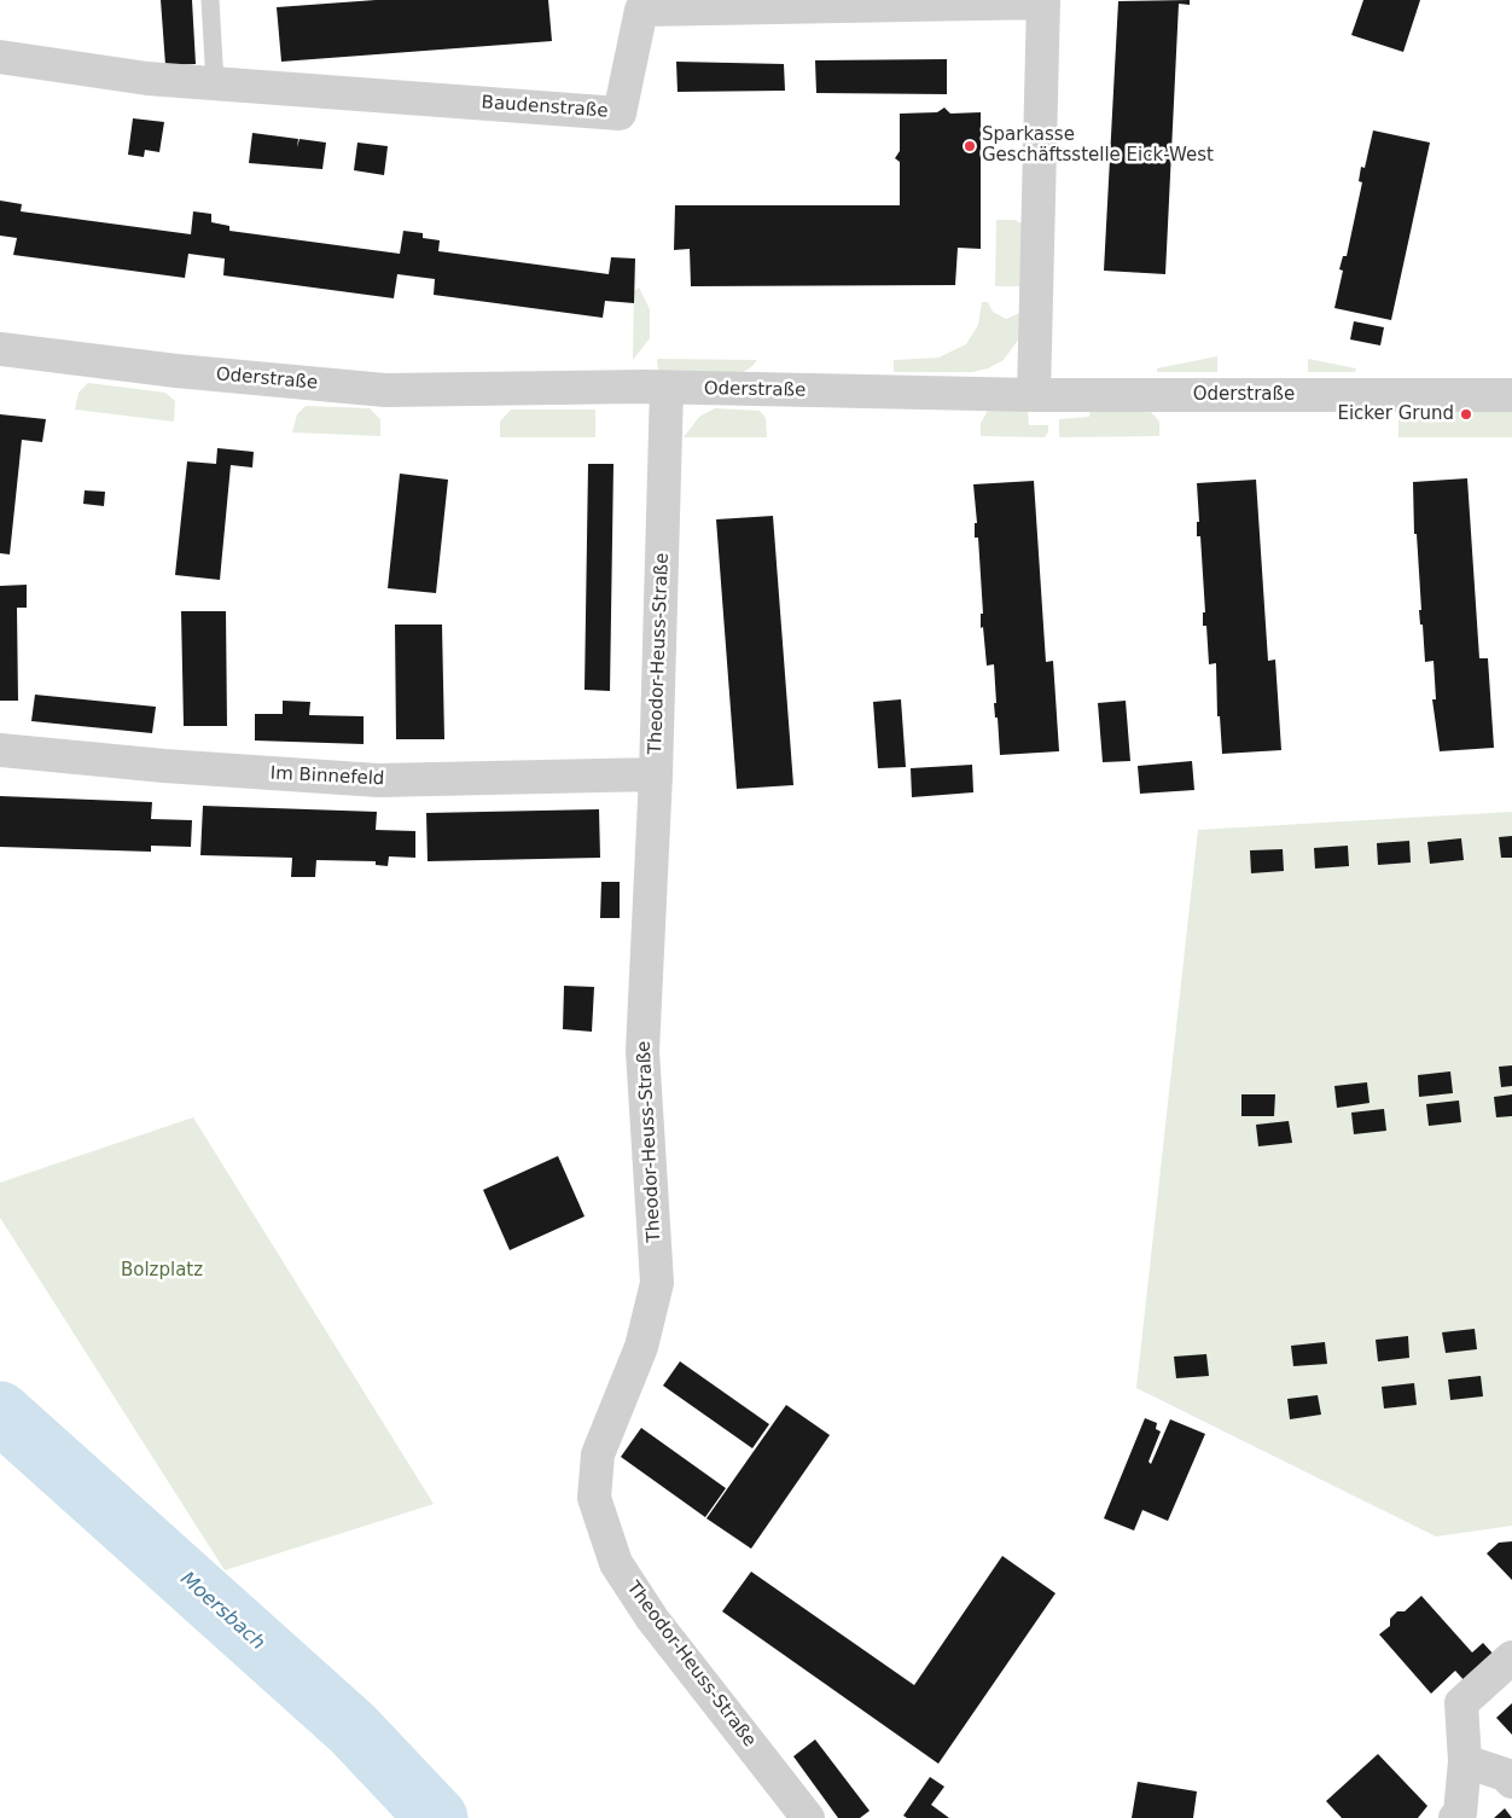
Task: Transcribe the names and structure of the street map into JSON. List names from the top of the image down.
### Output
{
  "streets": {
    "street": [
      "Baudenstraße",
      "Oderstraße",
      "Theodor-Heuss-Straße",
      "Im Binnefeld"
    ]
  },
  "crossings": [
    ["Oderstraße", "Theodor-Heuss-Straße"],
    ["Theodor-Heuss-Straße", "Im Binnefeld"]
  ],
  "water": ["Moersbach"],
  "parks": ["Bolzplatz"],
  "places": ["Sparkasse Geschäftsstelle Eick-West", "Eicker Grund"]
}
